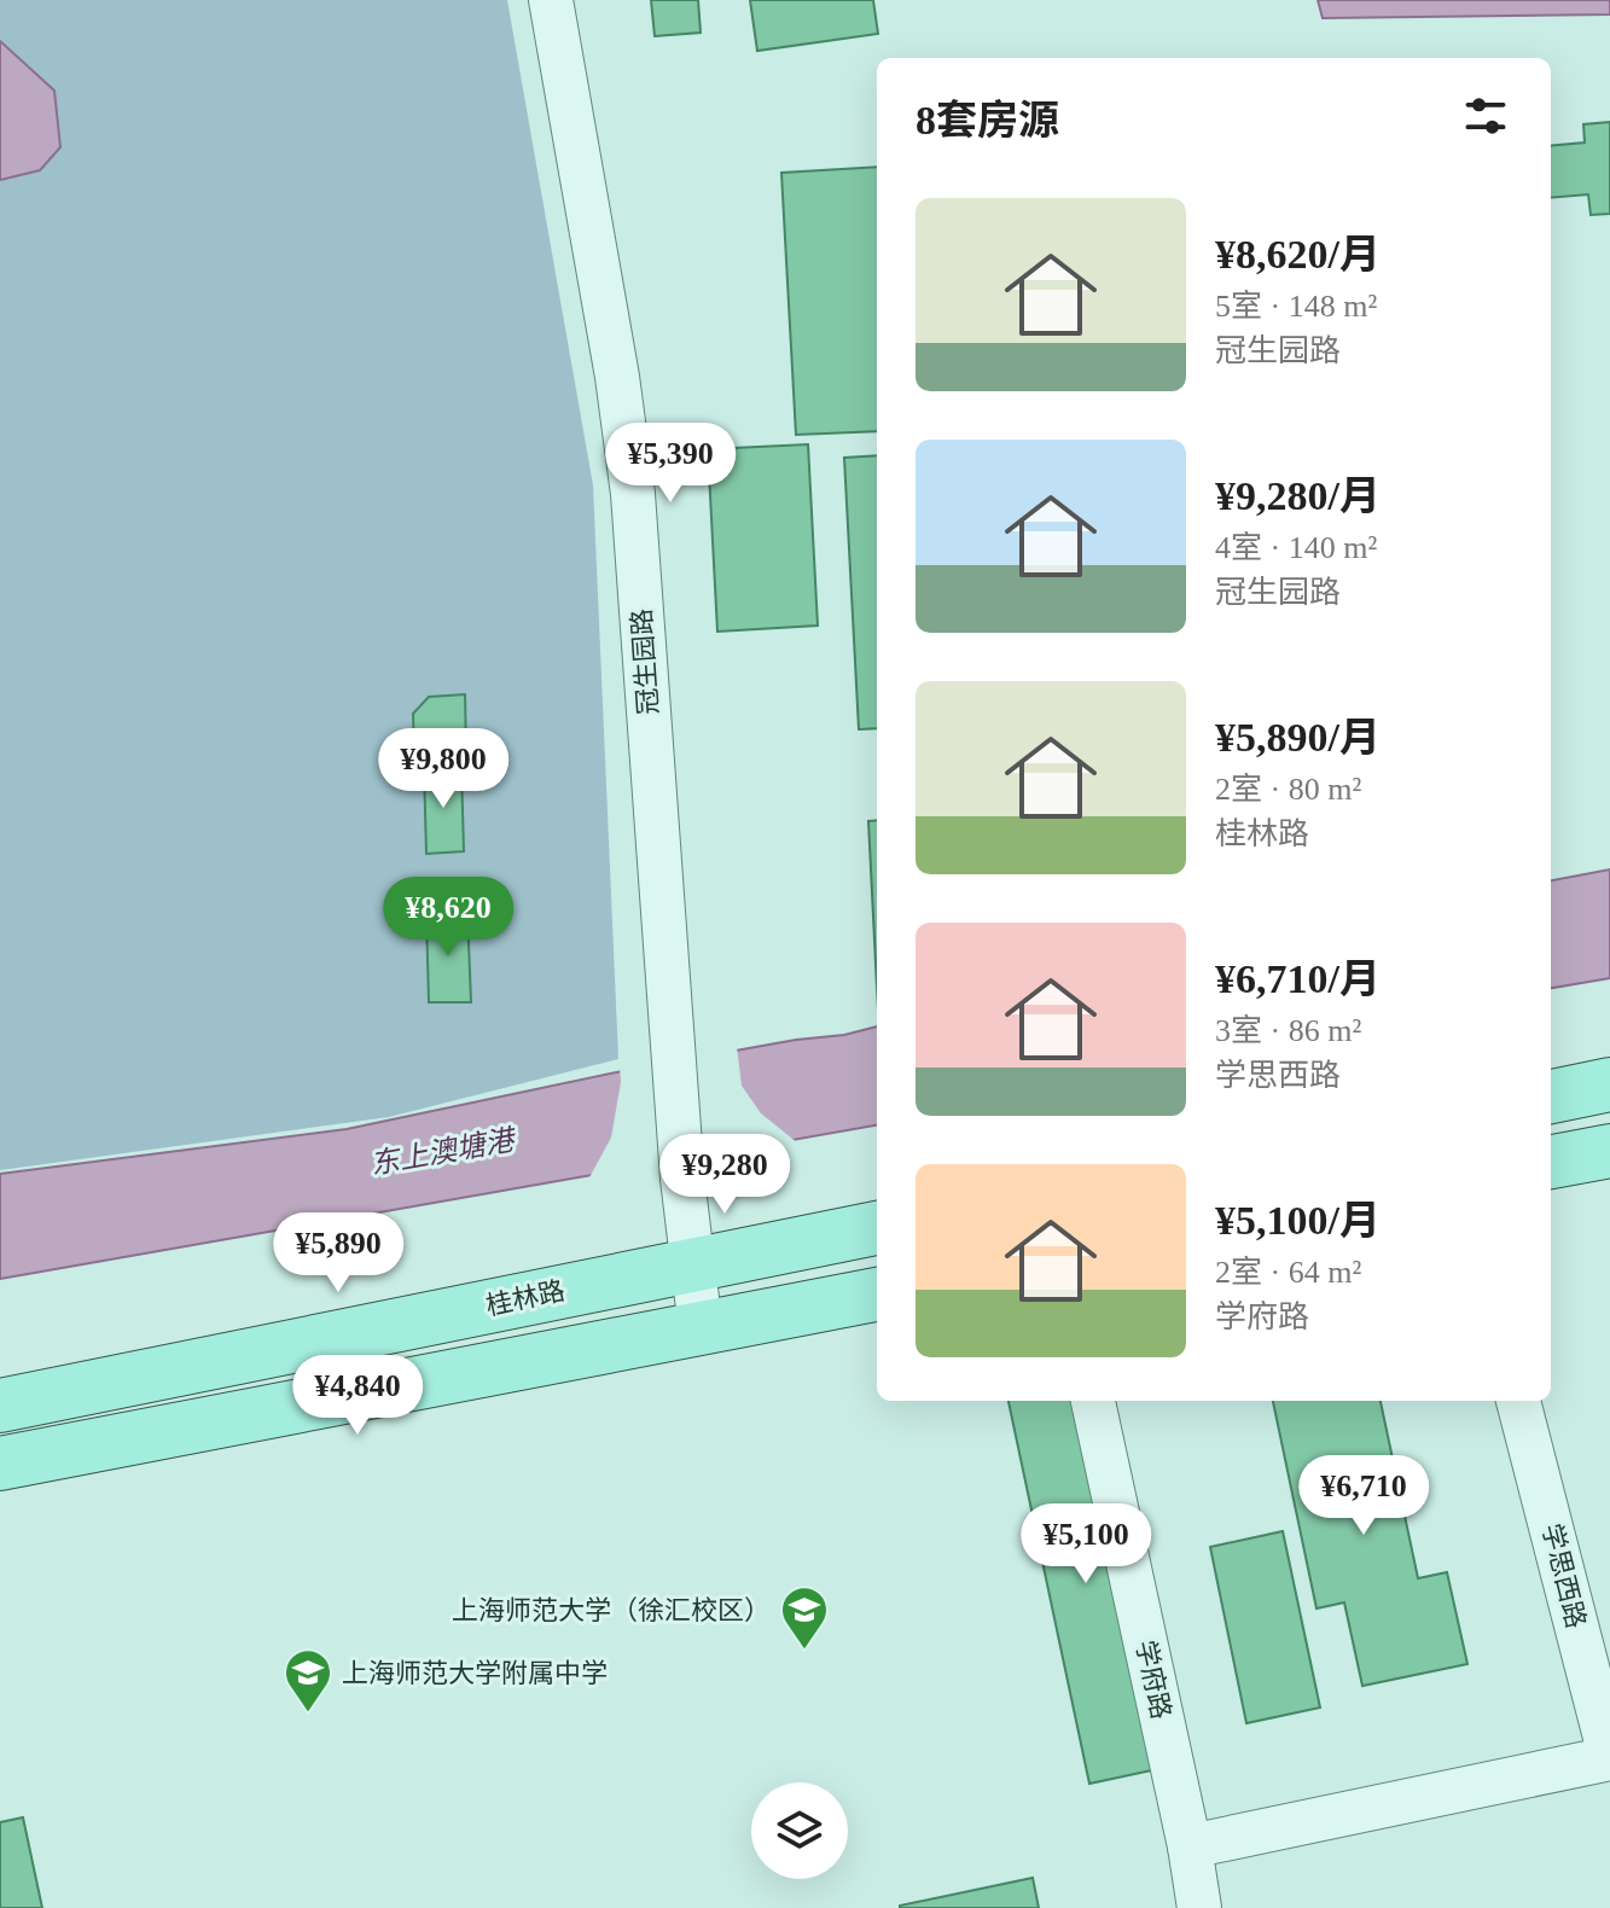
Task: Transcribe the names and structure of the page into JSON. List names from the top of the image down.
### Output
{
  "streets": {
    "main road": ["桂林路"],
    "street": ["冠生园路", "学思西路", "学府路"]
  },
  "crossings": [
    ["冠生园路", "桂林路"]
  ],
  "water": ["东上澳塘港"],
  "places": {
    "school or university": ["上海师范大学（徐汇校区）", "上海师范大学附属中学"]
  },
  "page": {
    "heading": "8套房源",
    "list": [
      {
        "name": "¥8,620/月",
        "note": "5室 · 148 m² · 冠生园路"
      },
      {
        "name": "¥9,280/月",
        "note": "4室 · 140 m² · 冠生园路"
      },
      {
        "name": "¥5,890/月",
        "note": "2室 · 80 m² · 桂林路"
      },
      {
        "name": "¥6,710/月",
        "note": "3室 · 86 m² · 学思西路"
      },
      {
        "name": "¥5,100/月",
        "note": "2室 · 64 m² · 学府路"
      }
    ],
    "price": [
      "¥5,390",
      "¥9,800",
      "¥8,620",
      "¥9,280",
      "¥5,890",
      "¥4,840",
      "¥6,710",
      "¥5,100"
    ]
  }
}
